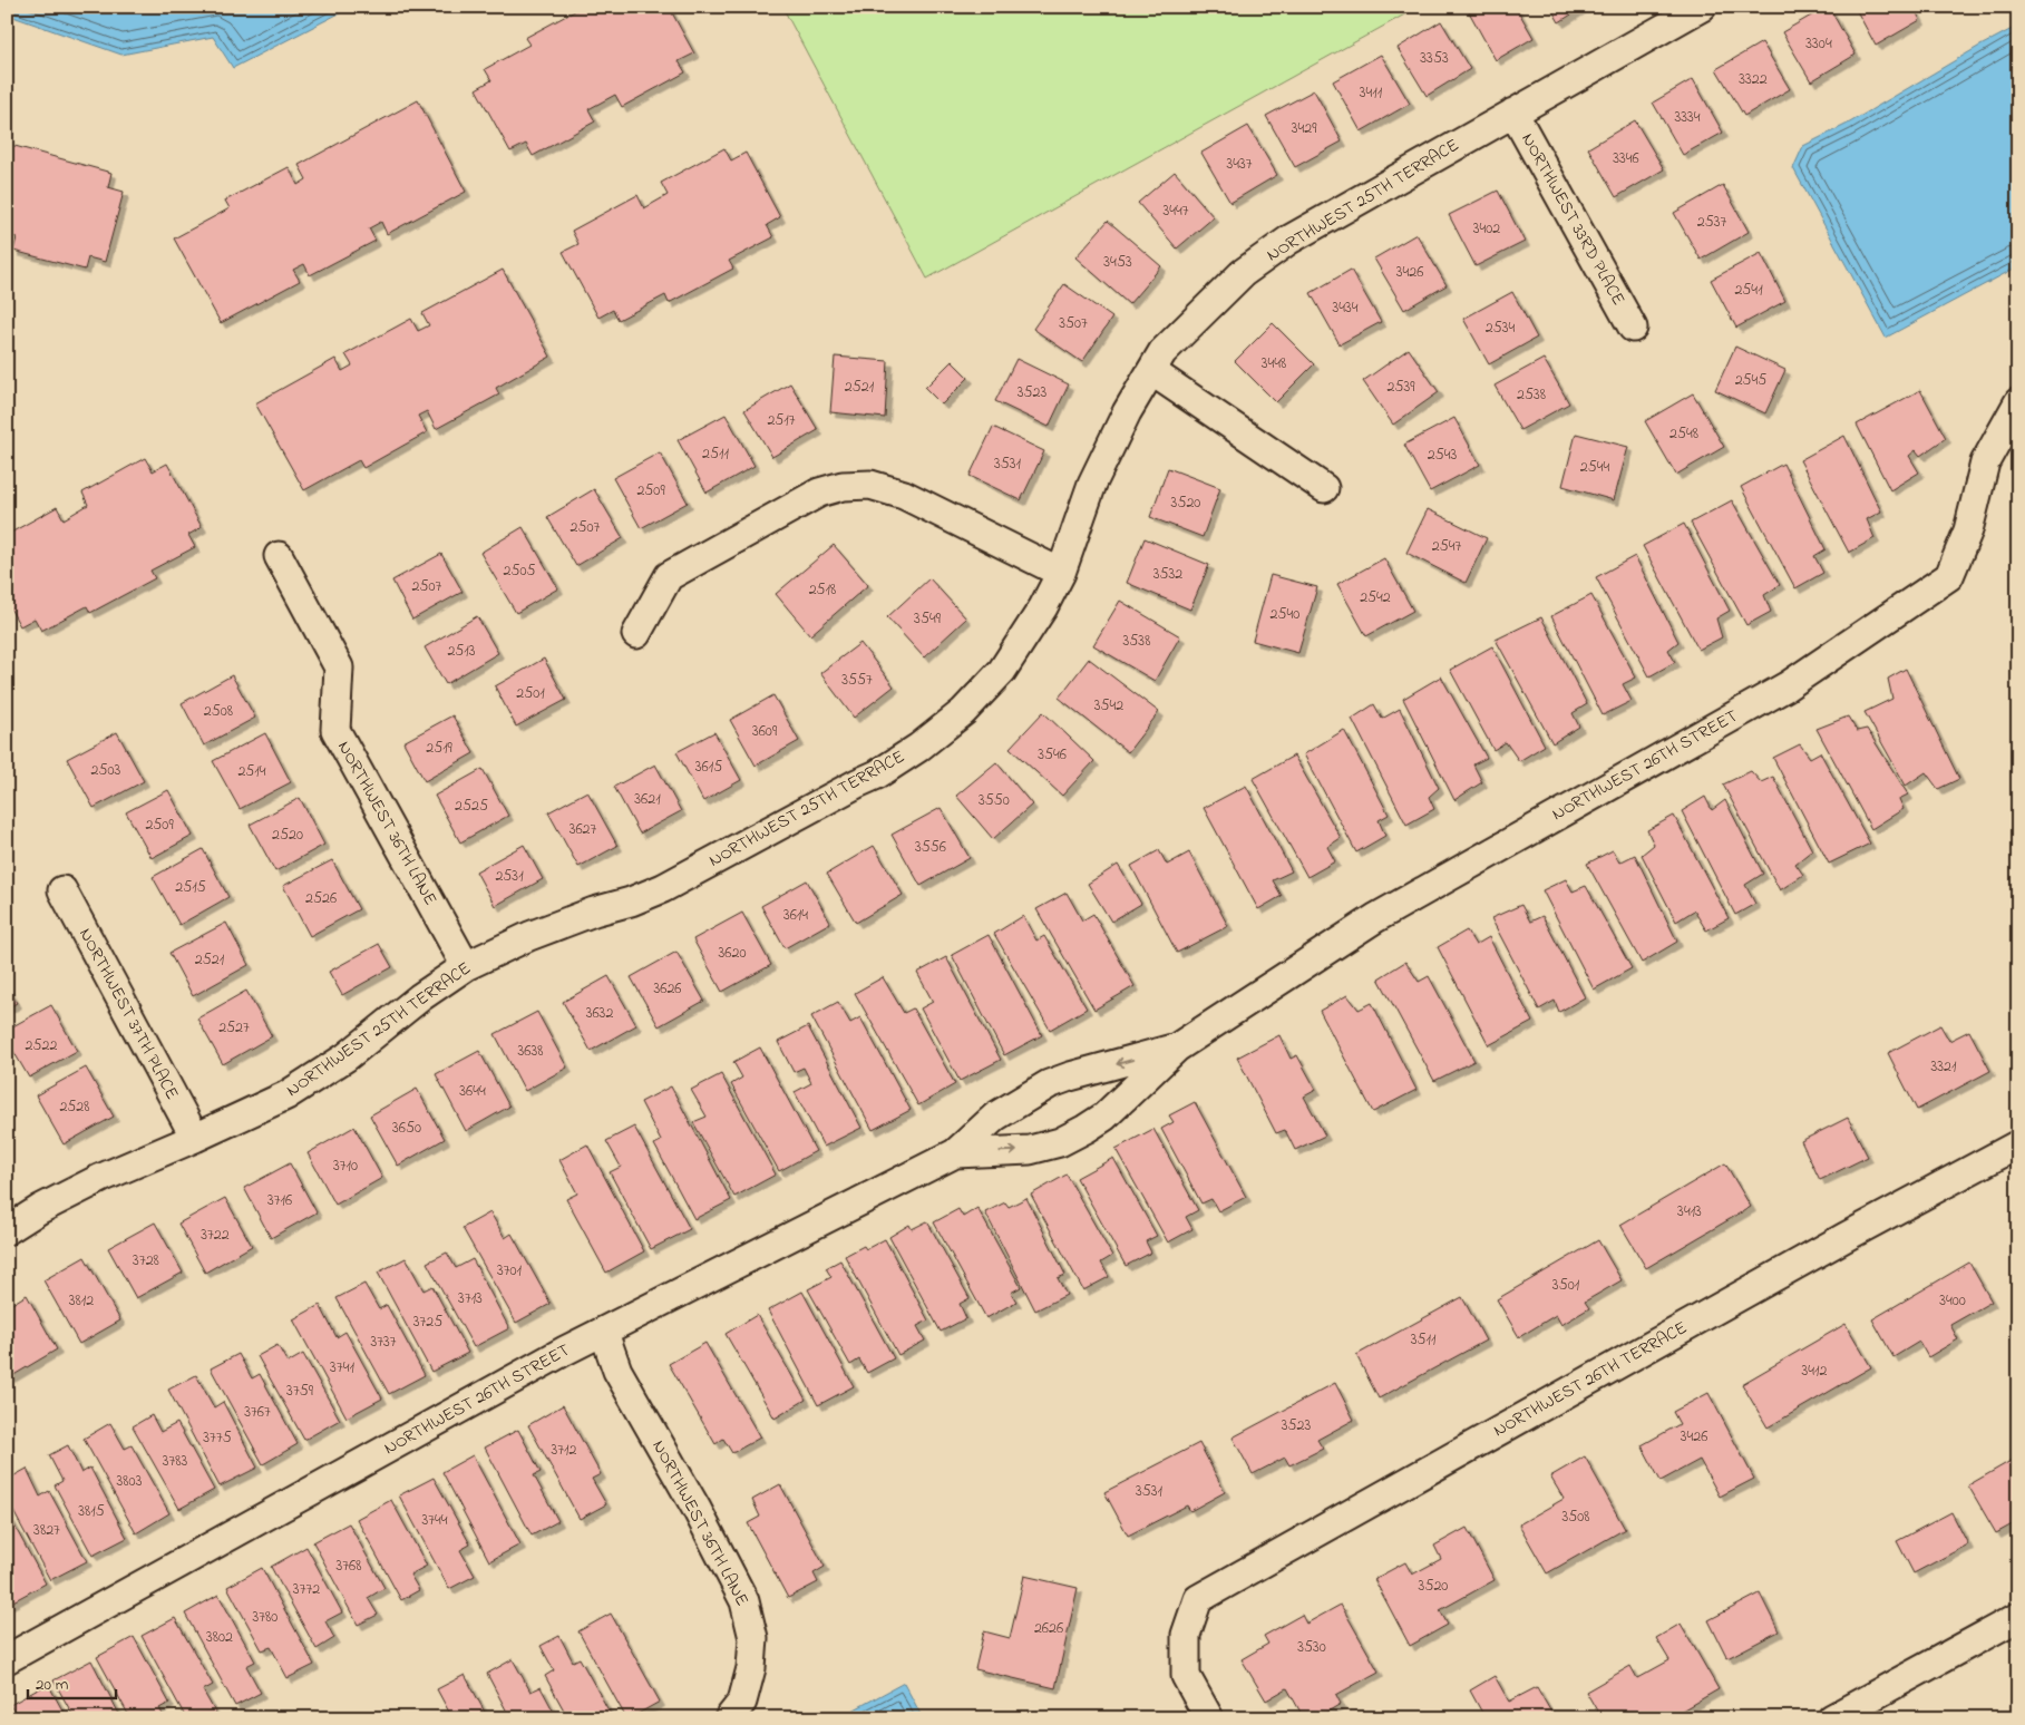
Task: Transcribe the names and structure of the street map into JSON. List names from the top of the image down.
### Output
{
  "streets": {
    "street": [
      "NORTHWEST 25TH TERRACE",
      "NORTHWEST 33RD PLACE",
      "NORTHWEST 26TH STREET",
      "NORTHWEST 36TH LANE",
      "NORTHWEST 37TH PLACE",
      "NORTHWEST 26TH TERRACE"
    ]
  },
  "crossings": [
    ["NORTHWEST 25TH TERRACE", "NORTHWEST 33RD PLACE"],
    ["NORTHWEST 25TH TERRACE", "NORTHWEST 36TH LANE"],
    ["NORTHWEST 25TH TERRACE", "NORTHWEST 37TH PLACE"],
    ["NORTHWEST 26TH STREET", "NORTHWEST 36TH LANE"]
  ],
  "house_numbers": [
    "3304",
    "3353",
    "3322",
    "3411",
    "3334",
    "3429",
    "3346",
    "3437",
    "3447",
    "2537",
    "3402",
    "3453",
    "3426",
    "2541",
    "3434",
    "3507",
    "2534",
    "3448",
    "2545",
    "2521",
    "2539",
    "3523",
    "2538",
    "2517",
    "2548",
    "2511",
    "2543",
    "3531",
    "2544",
    "2509",
    "3520",
    "2507",
    "2547",
    "2505",
    "3532",
    "2507",
    "2518",
    "2542",
    "2540",
    "3549",
    "3538",
    "2513",
    "3557",
    "2501",
    "3542",
    "2508",
    "3609",
    "2519",
    "3546",
    "3615",
    "2503",
    "2514",
    "3621",
    "3550",
    "2525",
    "2509",
    "3627",
    "2520",
    "3556",
    "2531",
    "2515",
    "2526",
    "3614",
    "3620",
    "2521",
    "3626",
    "3632",
    "2527",
    "2522",
    "3638",
    "3321",
    "3644",
    "2528",
    "3650",
    "3710",
    "3716",
    "3413",
    "3722",
    "3728",
    "3701",
    "3501",
    "3713",
    "3812",
    "3400",
    "3725",
    "3511",
    "3737",
    "3741",
    "3412",
    "3759",
    "3767",
    "3523",
    "3426",
    "3775",
    "3712",
    "3783",
    "3803",
    "3531",
    "3815",
    "3508",
    "3744",
    "3827",
    "3768",
    "3520",
    "3772",
    "3780",
    "2626",
    "3802",
    "3530"
  ],
  "scale_bar": "20 m"
}
